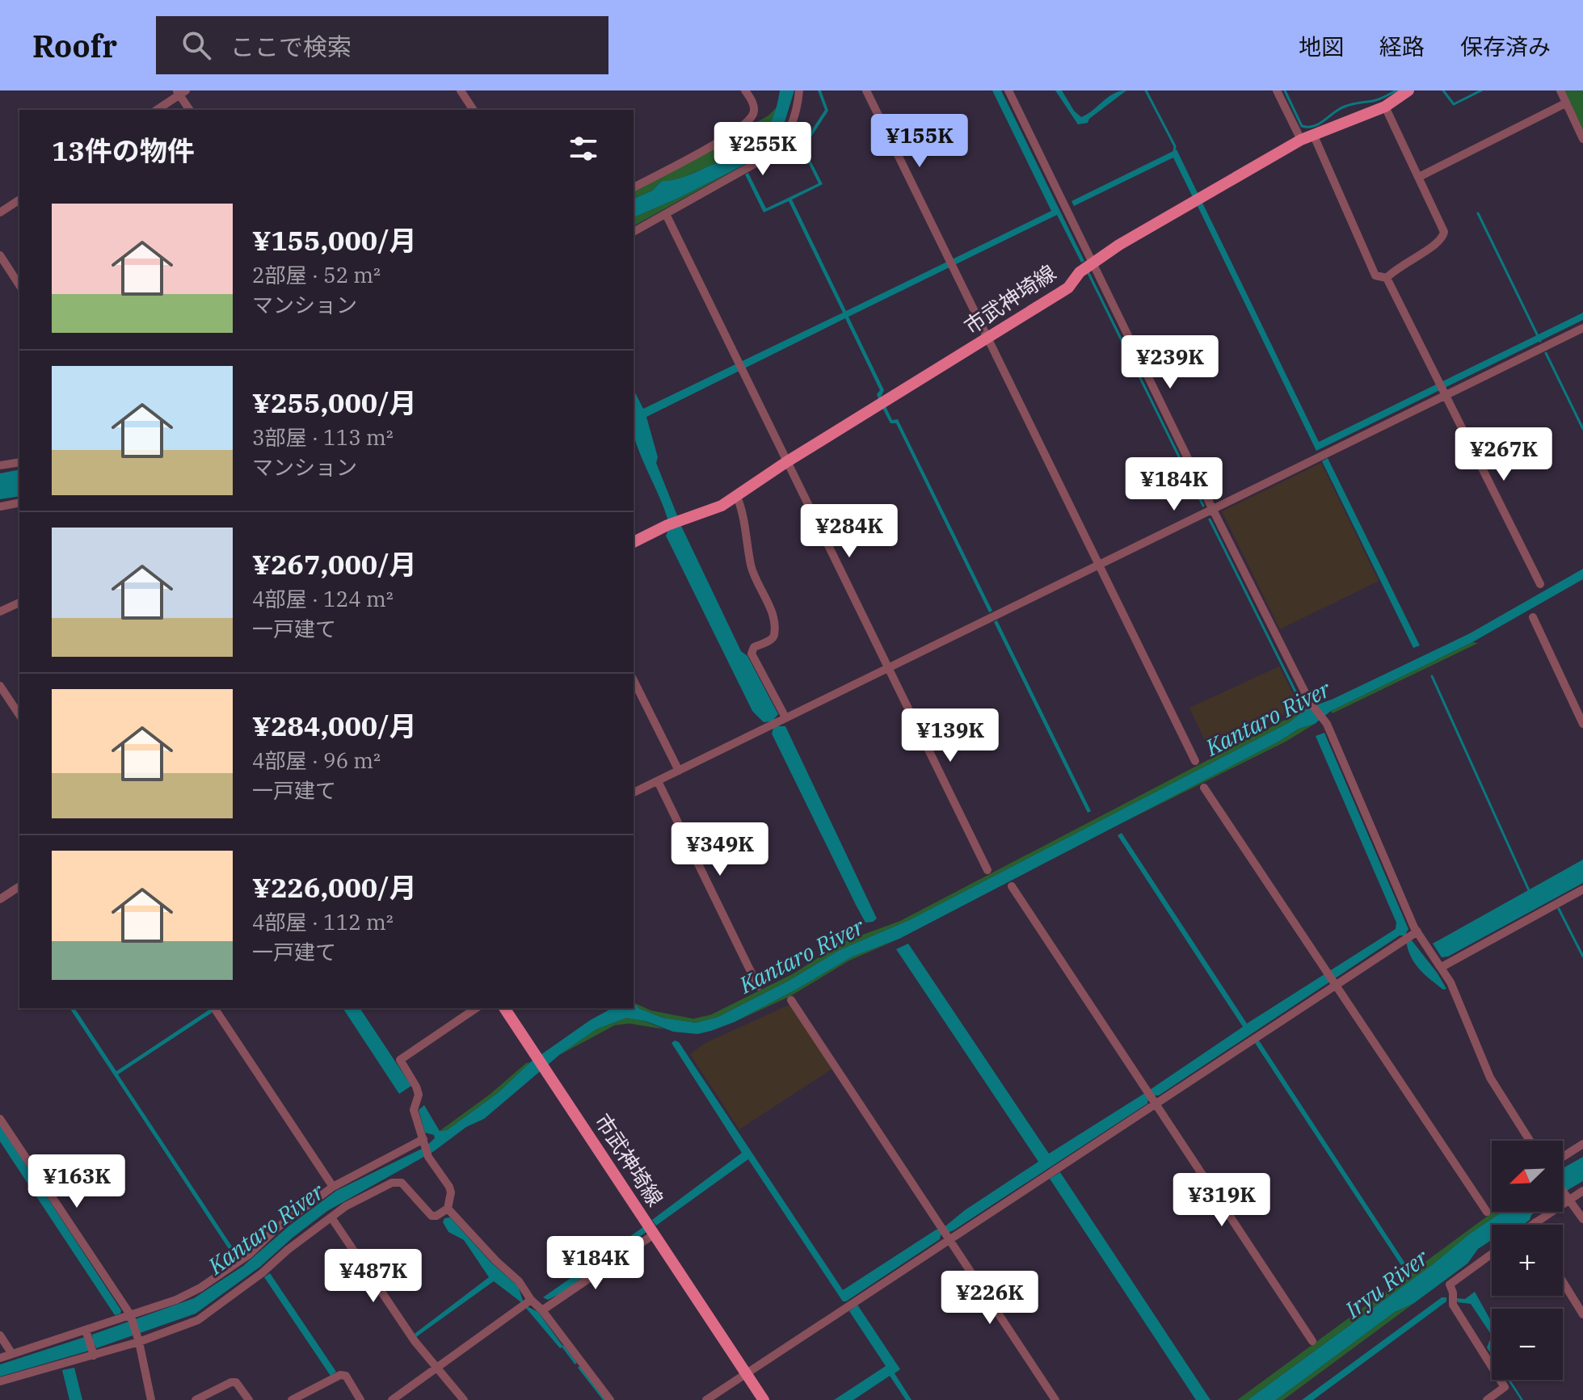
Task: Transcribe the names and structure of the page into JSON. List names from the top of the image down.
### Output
{
  "streets": {
    "main road": ["市武神埼線"]
  },
  "water": ["Kantaro River", "Iryu River"],
  "north": "bottom left",
  "page": {
    "header": "Roofr",
    "search": "ここで検索",
    "nav": ["地図", "経路", "保存済み"],
    "heading": "13件の物件",
    "price": [
      "¥155K",
      "¥255K",
      "¥239K",
      "¥267K",
      "¥184K",
      "¥284K",
      "¥139K",
      "¥349K",
      "¥163K",
      "¥319K",
      "¥184K",
      "¥487K",
      "¥226K"
    ],
    "list": [
      {
        "name": "¥155,000/月",
        "note": "2部屋 · 52 m² · マンション"
      },
      {
        "name": "¥255,000/月",
        "note": "3部屋 · 113 m² · マンション"
      },
      {
        "name": "¥267,000/月",
        "note": "4部屋 · 124 m² · 一戸建て"
      },
      {
        "name": "¥284,000/月",
        "note": "4部屋 · 96 m² · 一戸建て"
      },
      {
        "name": "¥226,000/月",
        "note": "4部屋 · 112 m² · 一戸建て"
      }
    ],
    "map_buttons": ["+", "−"]
  }
}
